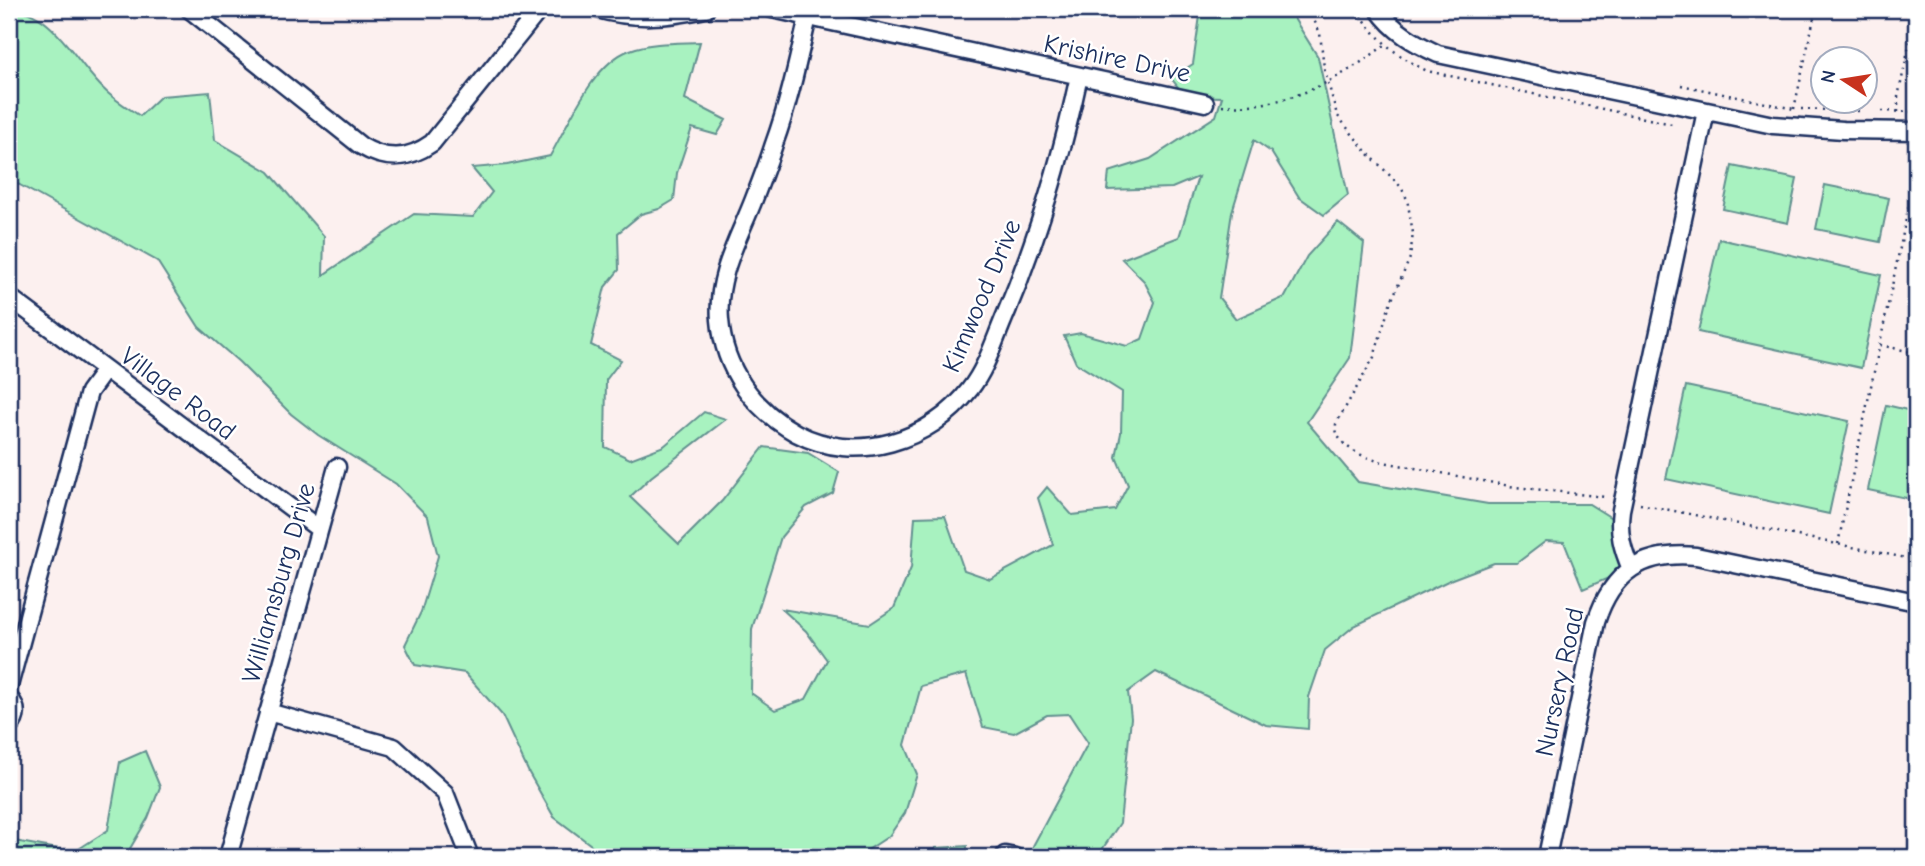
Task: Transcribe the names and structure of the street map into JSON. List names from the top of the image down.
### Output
{
  "streets": {
    "street": [
      "Krishire Drive",
      "Kimwood Drive",
      "Village Road",
      "Williamsburg Drive",
      "Nursery Road"
    ]
  },
  "crossings": [
    ["Krishire Drive", "Kimwood Drive"],
    ["Village Road", "Williamsburg Drive"]
  ],
  "north": "left"
}
